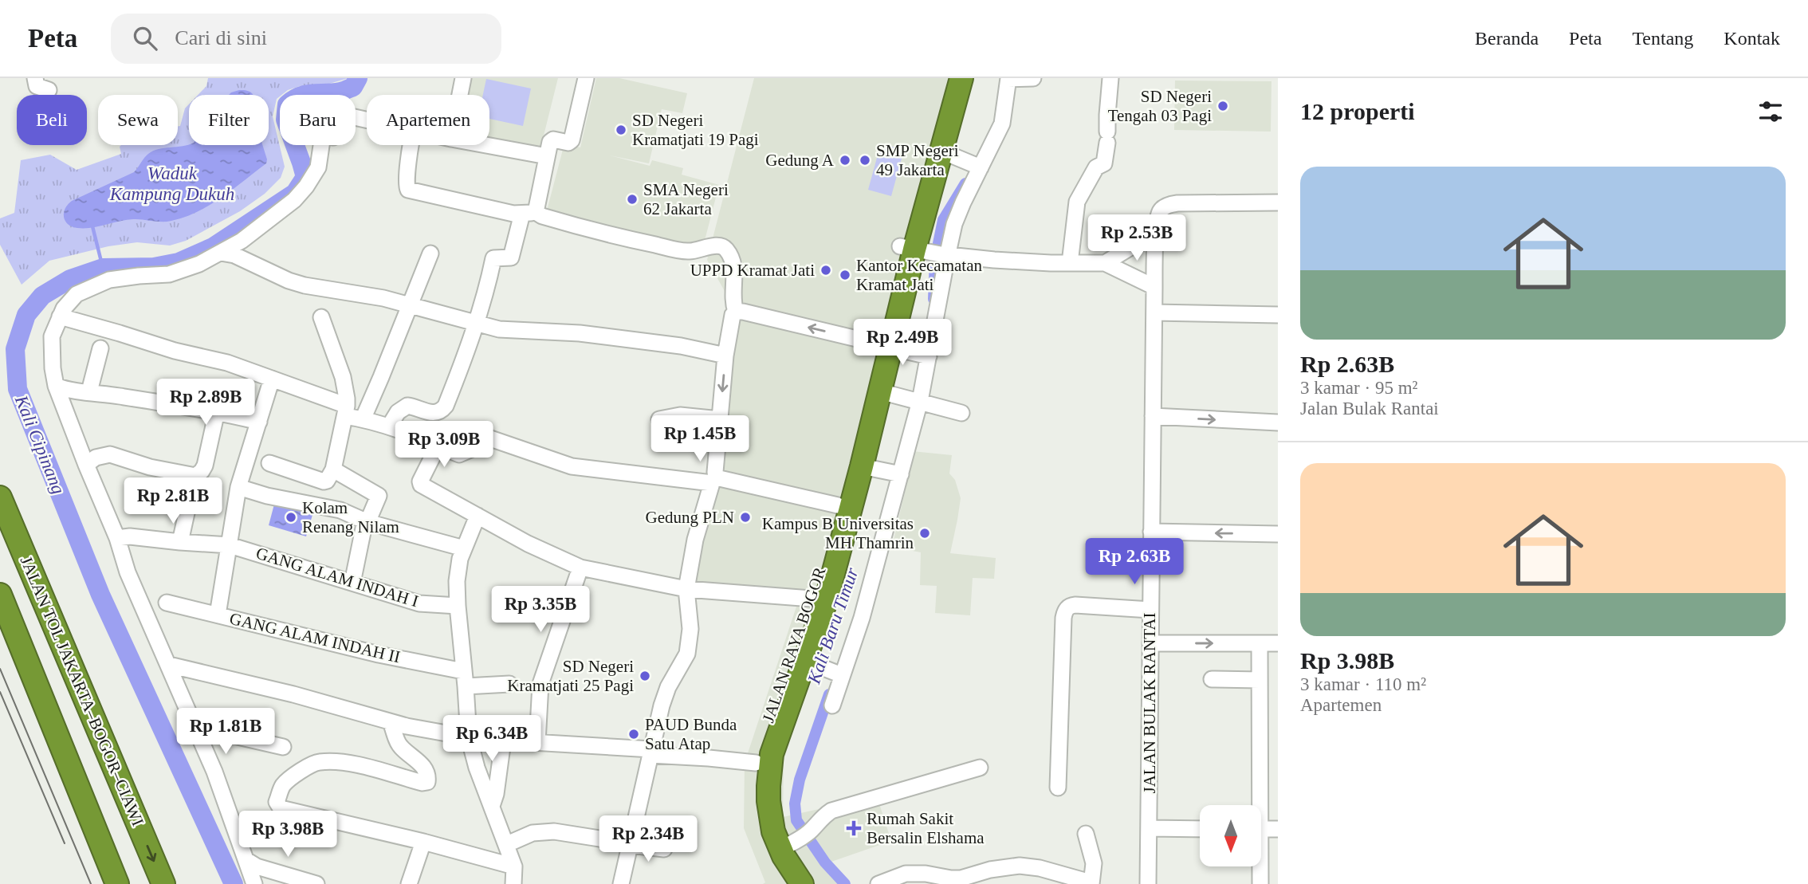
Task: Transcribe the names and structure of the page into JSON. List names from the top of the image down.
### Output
{
  "streets": {
    "highway": ["JALAN RAYA BOGOR", "JALAN TOL JAKARTA–BOGOR–CIAWI"],
    "street": ["GANG ALAM INDAH I", "GANG ALAM INDAH II", "JALAN BULAK RANTAI"]
  },
  "water": ["Waduk Kampung Dukuh", "Kali Cipinang", "Kali Baru Timur"],
  "places": {
    "other": [
      "SD Negeri Tengah 03 Pagi",
      "SD Negeri Kramatjati 19 Pagi",
      "Gedung A",
      "SMP Negeri 49 Jakarta",
      "SMA Negeri 62 Jakarta",
      "UPPD Kramat Jati",
      "Kantor Kecamatan Kramat Jati",
      "Kolam Renang Nilam",
      "Gedung PLN",
      "Kampus B Universitas MH Thamrin",
      "SD Negeri Kramatjati 25 Pagi",
      "PAUD Bunda Satu Atap"
    ],
    "health": ["Rumah Sakit Bersalin Elshama"]
  },
  "north": "bottom",
  "page": {
    "header": "Peta",
    "search": "Cari di sini",
    "nav": [
      "Beranda",
      "Peta",
      "Tentang",
      "Kontak"
    ],
    "heading": "12 properti",
    "chip": [
      "Beli",
      "Sewa",
      "Filter",
      "Baru",
      "Apartemen"
    ],
    "list": [
      {
        "name": "Rp 2.63B",
        "note": "3 kamar · 95 m² · Jalan Bulak Rantai"
      },
      {
        "name": "Rp 3.98B",
        "note": "3 kamar · 110 m² · Apartemen"
      }
    ],
    "price": [
      "Rp 2.53B",
      "Rp 2.49B",
      "Rp 2.89B",
      "Rp 1.45B",
      "Rp 3.09B",
      "Rp 2.81B",
      "Rp 2.63B",
      "Rp 3.35B",
      "Rp 1.81B",
      "Rp 6.34B",
      "Rp 3.98B",
      "Rp 2.34B"
    ]
  }
}
